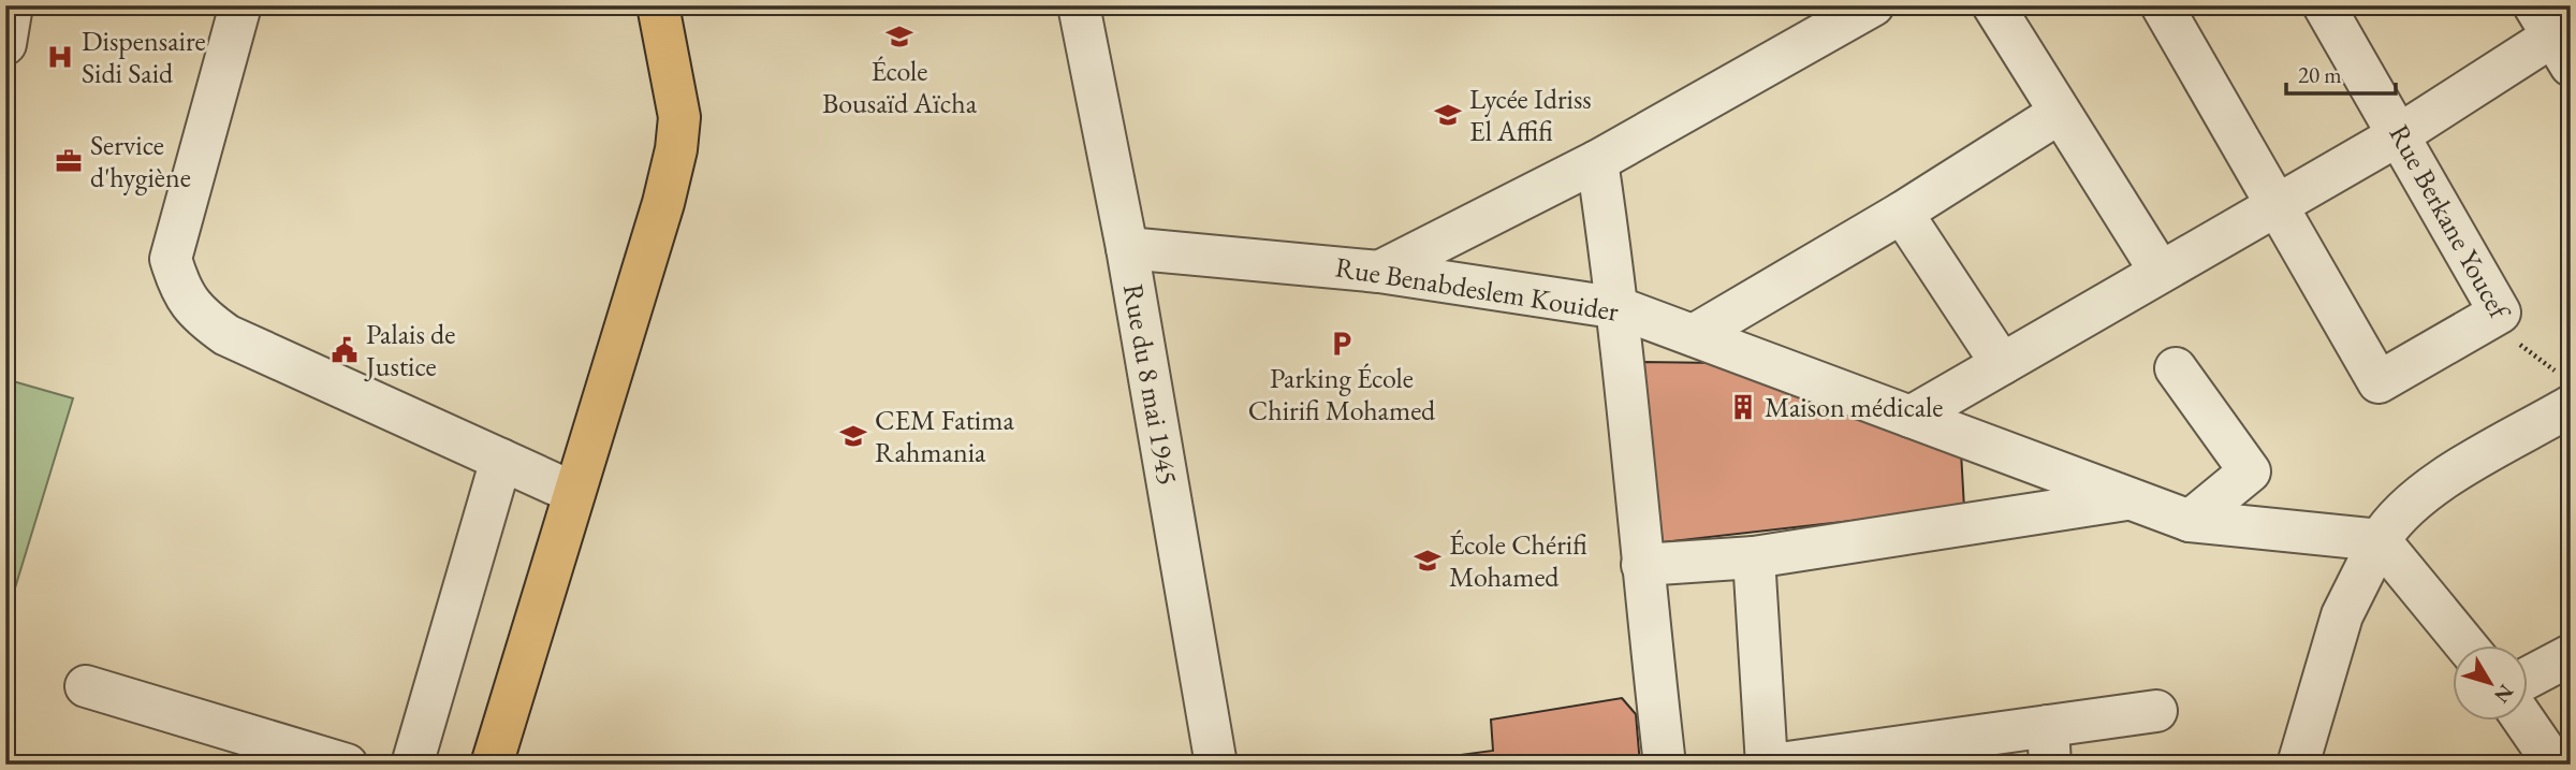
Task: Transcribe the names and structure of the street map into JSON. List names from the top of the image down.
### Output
{
  "streets": {
    "street": ["Rue Berkane Youcef", "Rue Benabdeslem Kouider", "Rue du 8 mai 1945"]
  },
  "crossings": [
    ["Rue Benabdeslem Kouider", "Rue du 8 mai 1945"]
  ],
  "places": {
    "school or university": [
      "École Bousaïd Aïcha",
      "Lycée Idriss El Affifi",
      "CEM Fatima Rahmania",
      "École Chérifi Mohamed"
    ],
    "hospital": ["Dispensaire Sidi Said"],
    "office": ["Service d'hygiène"],
    "parking": ["Parking École Chirifi Mohamed"],
    "public building": ["Palais de Justice"],
    "building": ["Maison médicale"]
  },
  "scale_bar": "20 m",
  "north": "bottom right"
}
